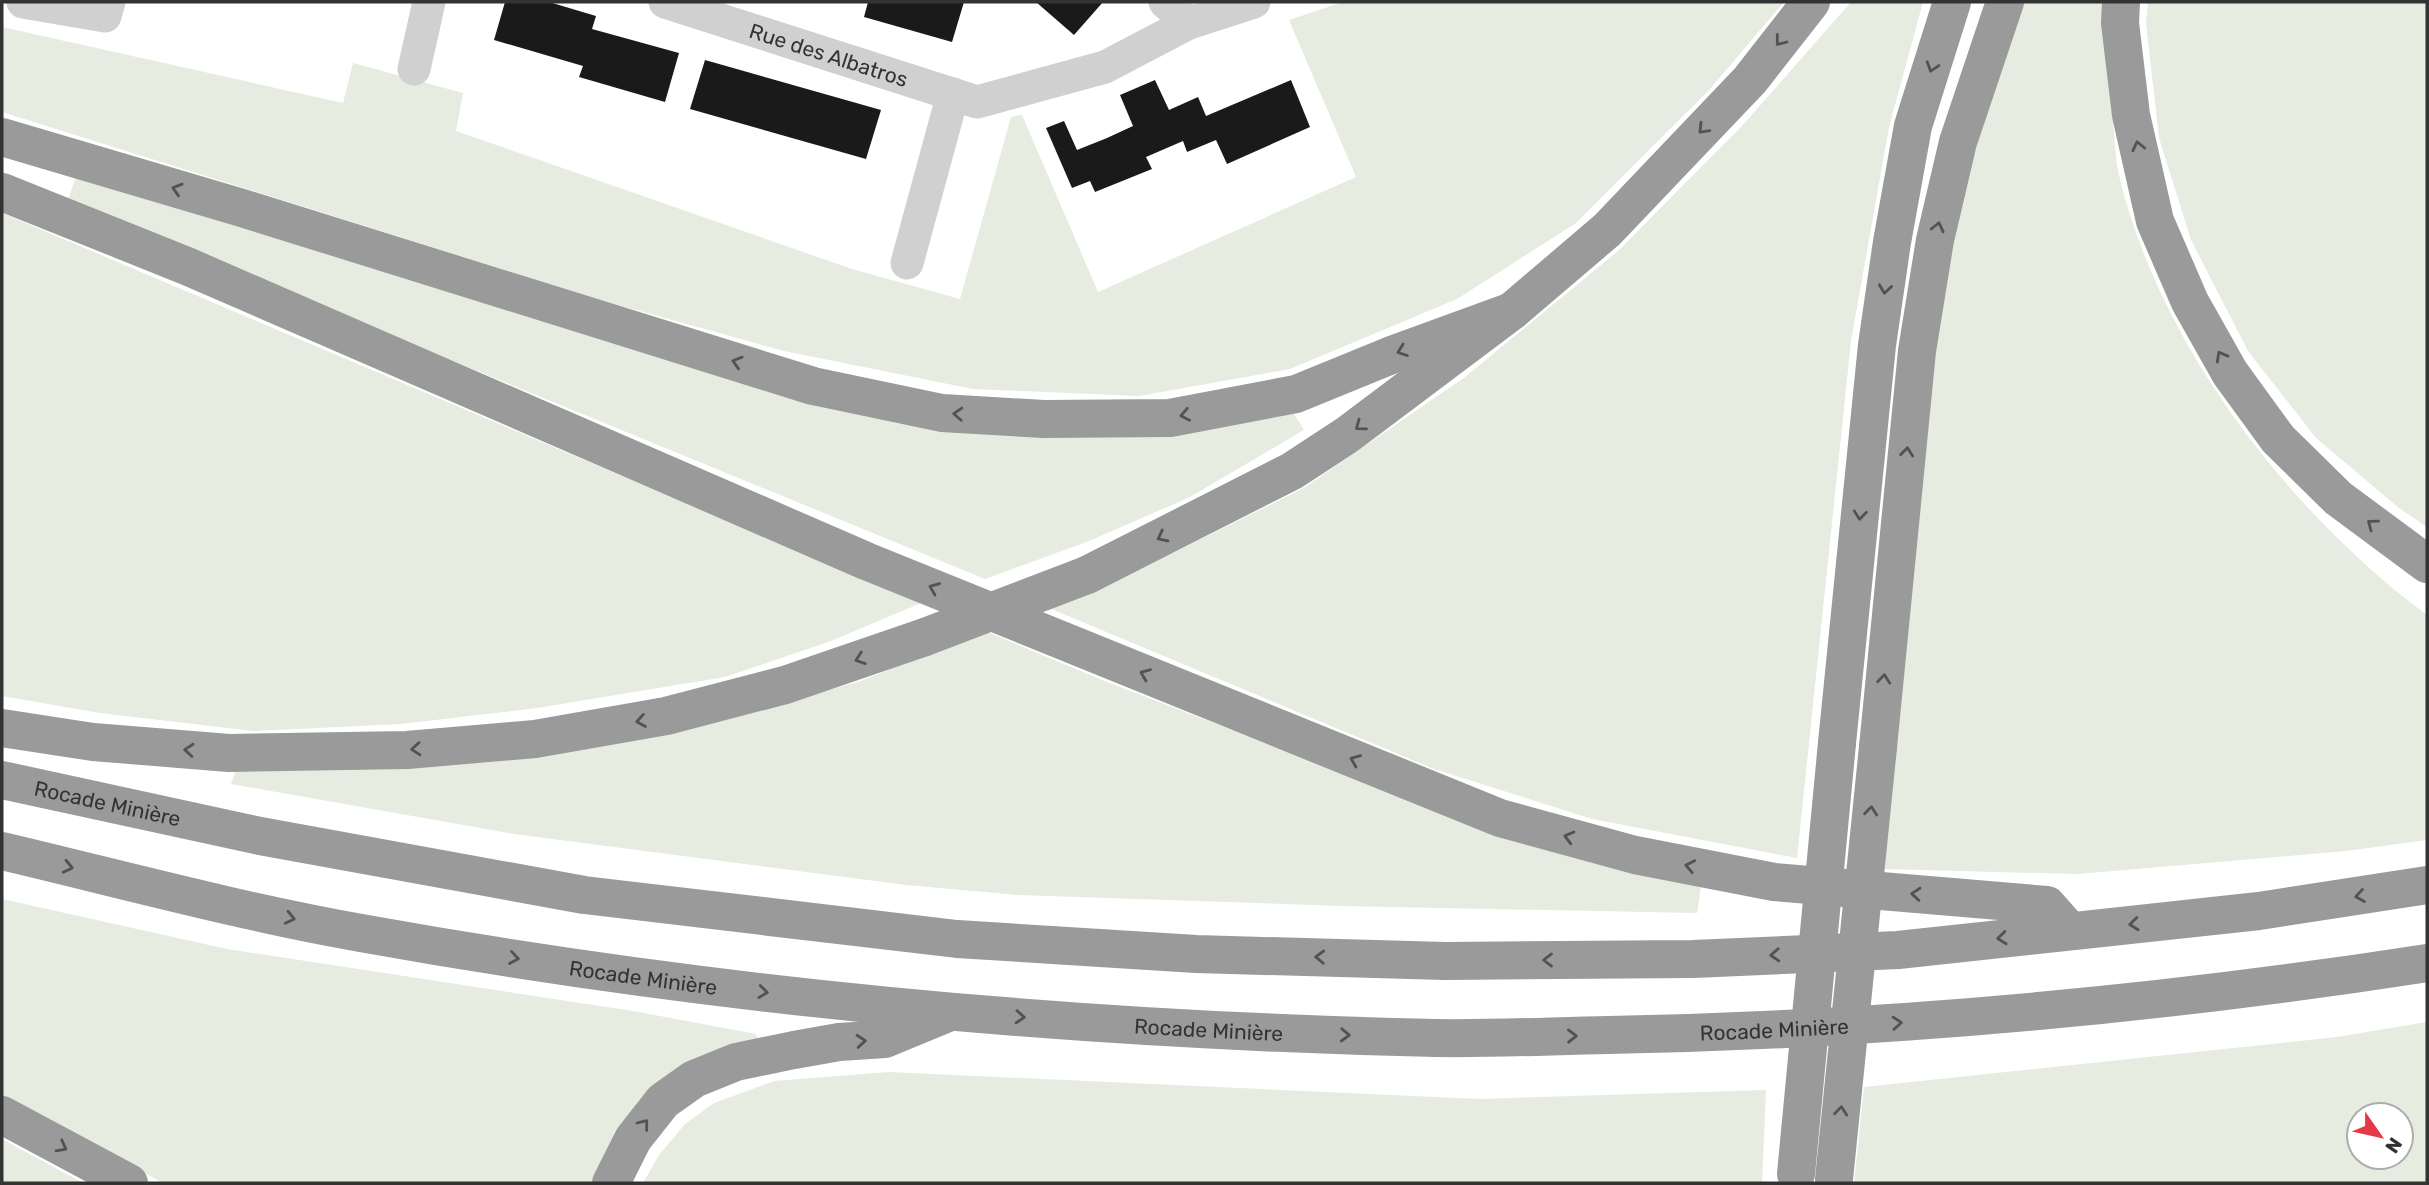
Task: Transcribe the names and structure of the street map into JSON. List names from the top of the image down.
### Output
{
  "streets": {
    "highway": ["Rocade Minière"],
    "street": ["Rue des Albatros"]
  },
  "north": "bottom right"
}
